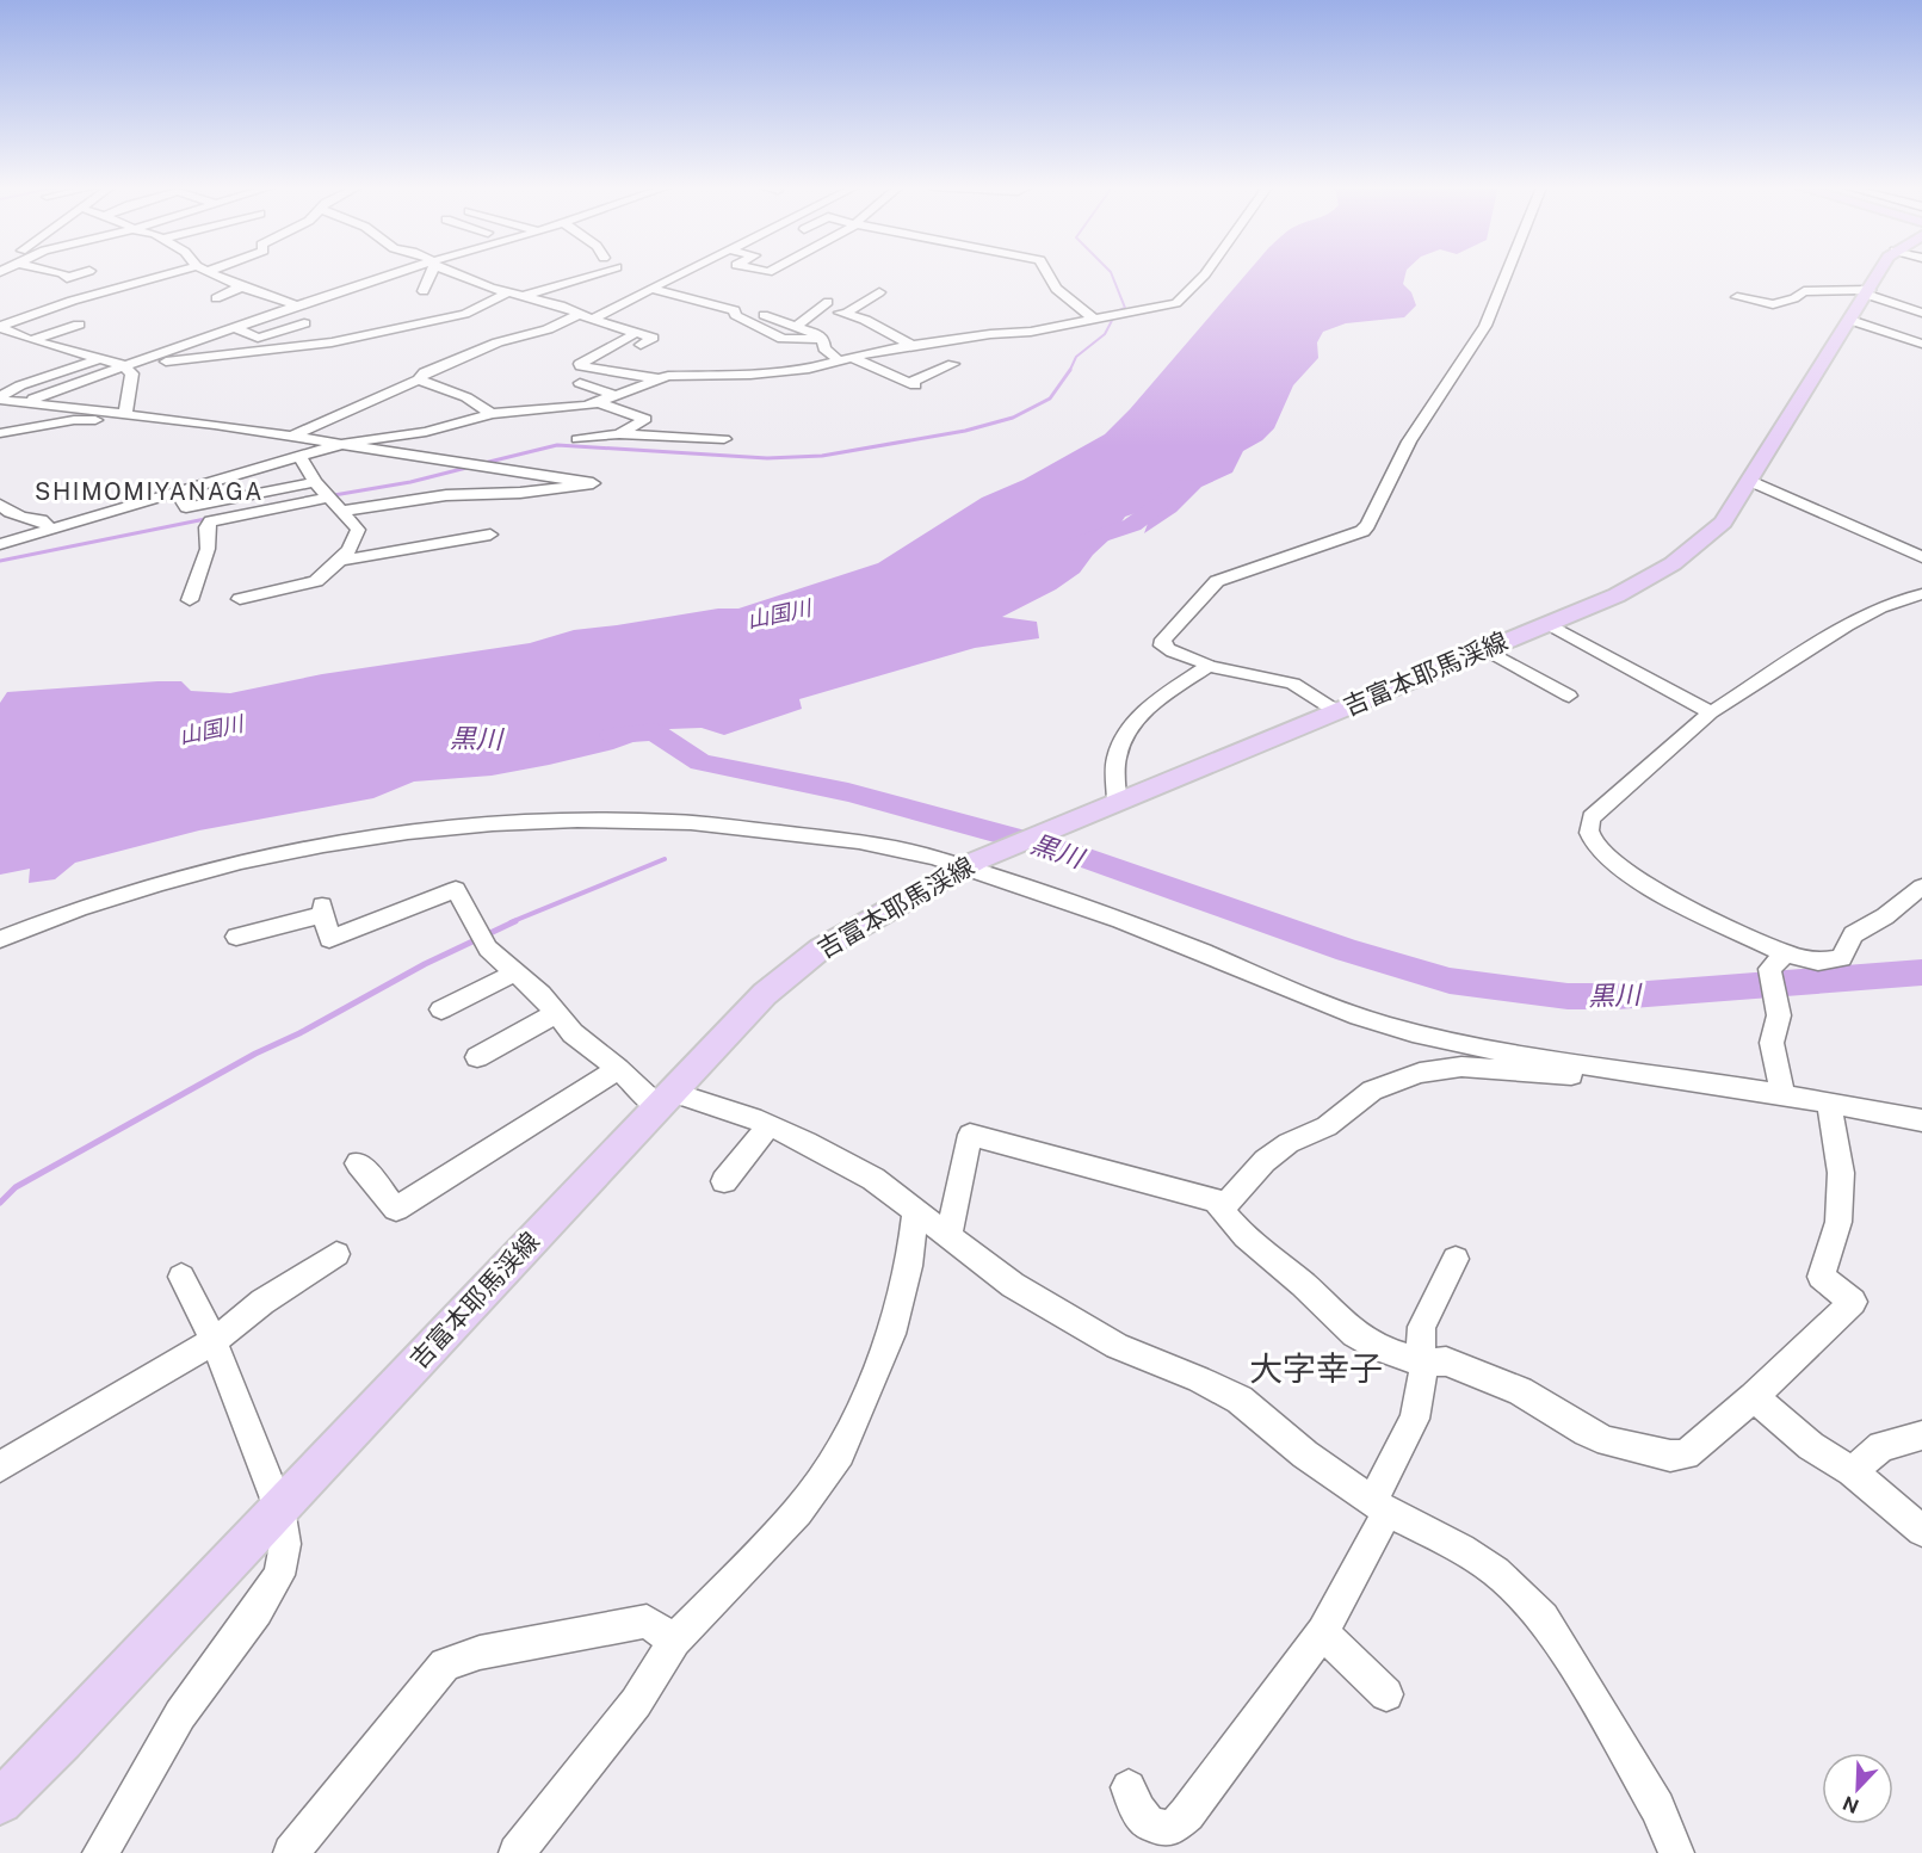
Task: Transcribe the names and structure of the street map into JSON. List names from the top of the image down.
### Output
{
  "streets": {
    "main road": ["吉富本耶馬渓線"]
  },
  "districts": ["SHIMOMIYANAGA", "大字幸子"],
  "water": ["山国川", "黒川"],
  "north": "bottom left"
}
